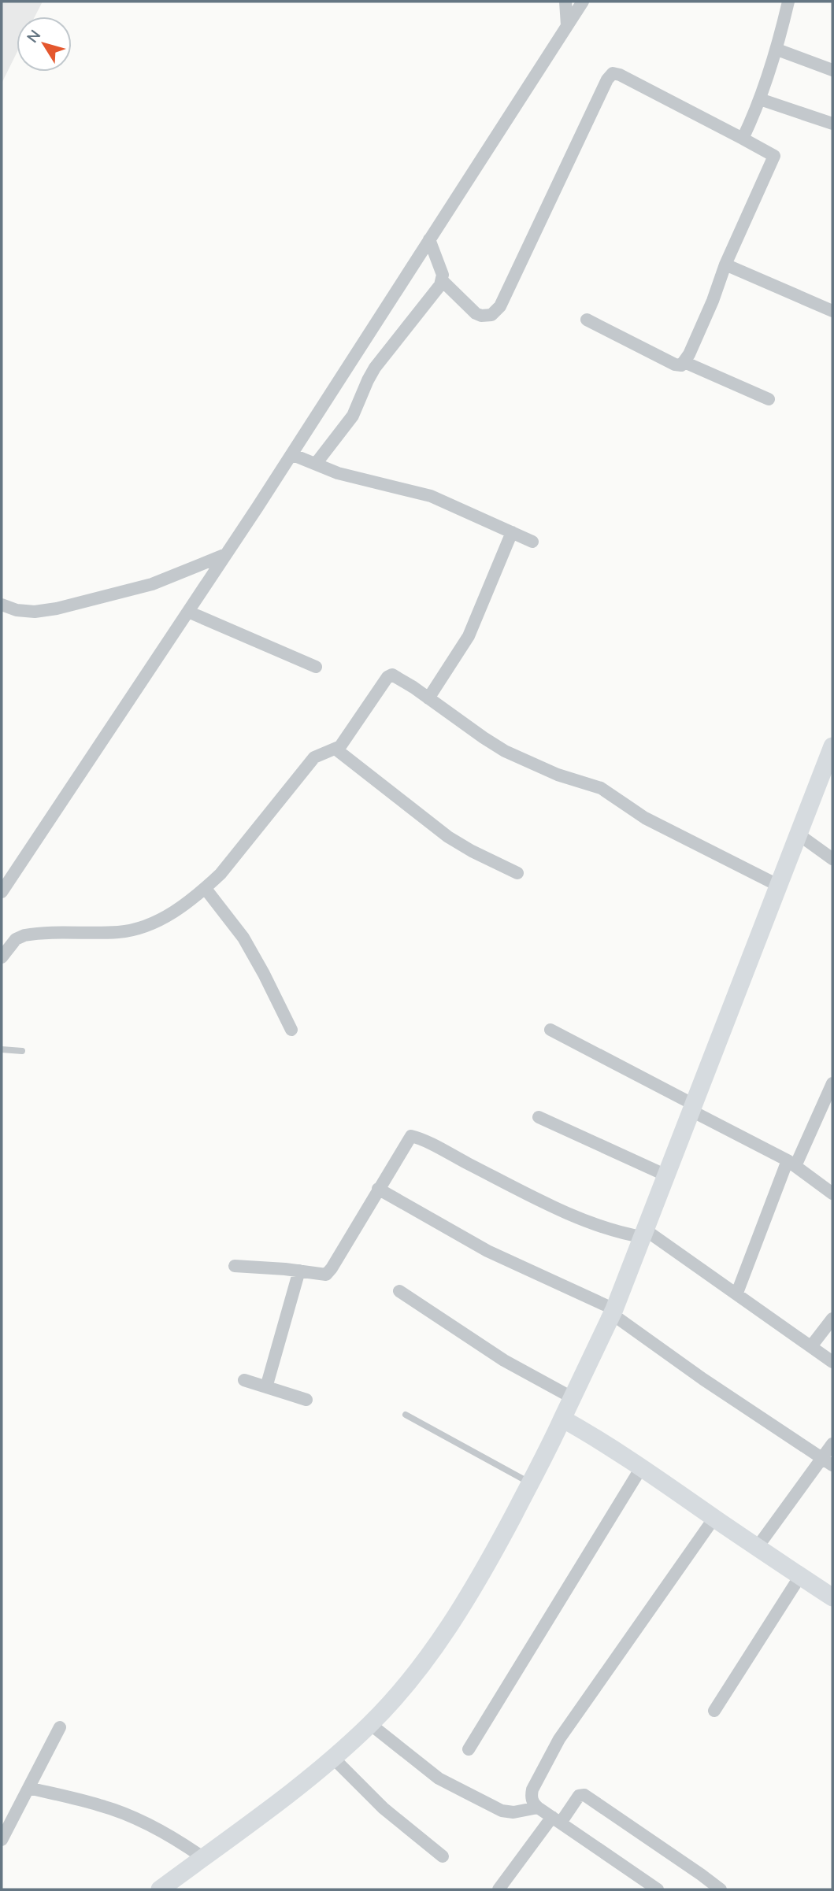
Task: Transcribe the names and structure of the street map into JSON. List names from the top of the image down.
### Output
{
  "north": "top left"
}
